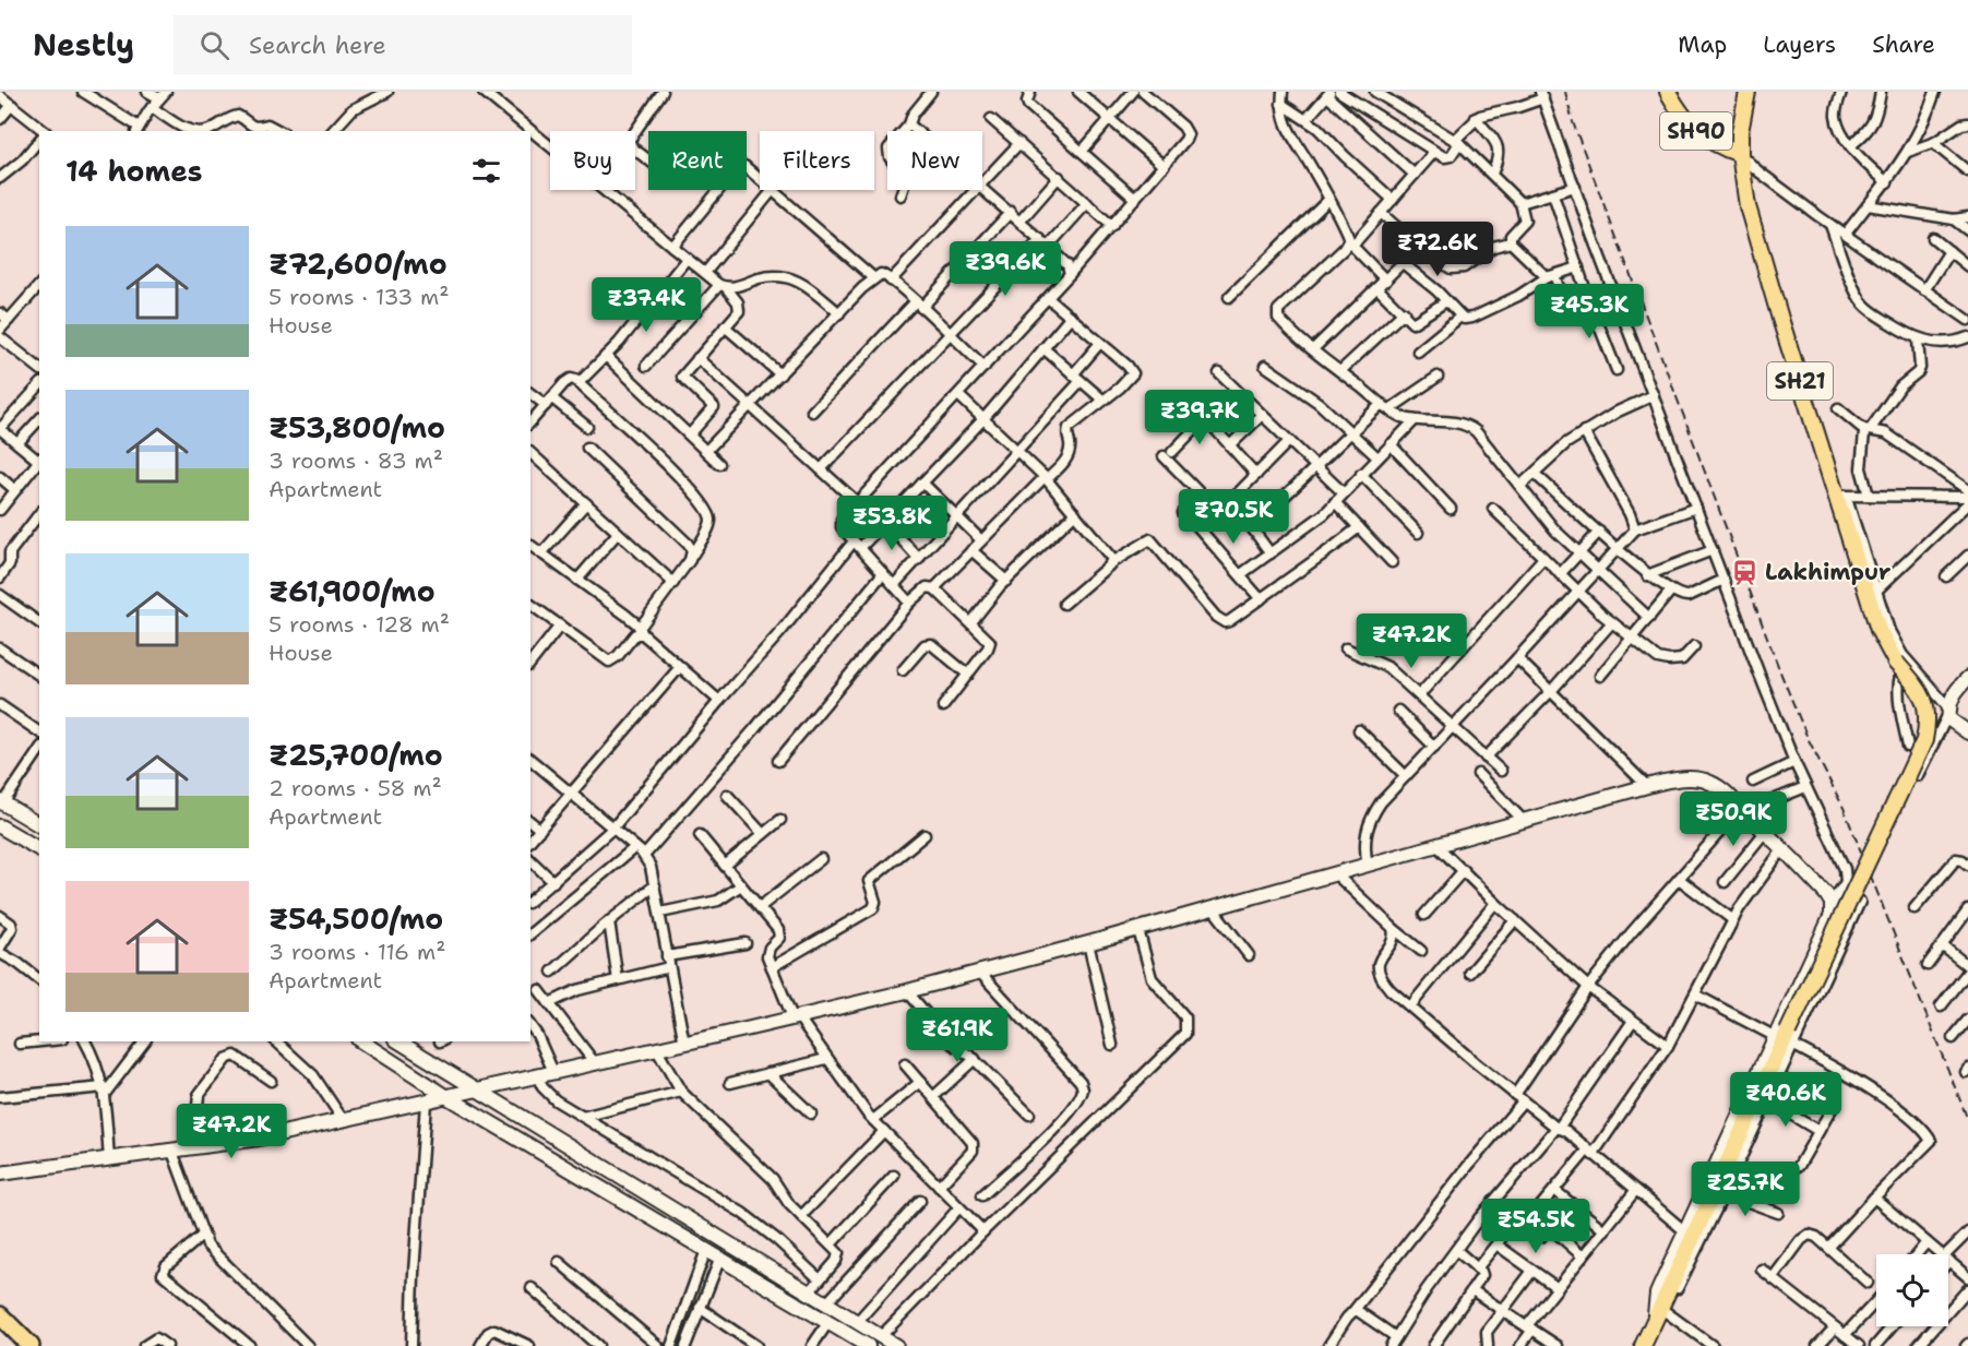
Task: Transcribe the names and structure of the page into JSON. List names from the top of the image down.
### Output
{
  "streets": {
    "main road": ["SH90", "SH21"]
  },
  "crossings": [
    ["SH90", "SH21"]
  ],
  "places": {
    "station": ["Lakhimpur"]
  },
  "page": {
    "header": "Nestly",
    "search": "Search here",
    "nav": ["Map", "Layers", "Share"],
    "chip": [
      "Buy",
      "Rent",
      "Filters",
      "New"
    ],
    "heading": "14 homes",
    "list": [
      {
        "name": "₹72,600/mo",
        "note": "5 rooms · 133 m² · House"
      },
      {
        "name": "₹53,800/mo",
        "note": "3 rooms · 83 m² · Apartment"
      },
      {
        "name": "₹61,900/mo",
        "note": "5 rooms · 128 m² · House"
      },
      {
        "name": "₹25,700/mo",
        "note": "2 rooms · 58 m² · Apartment"
      },
      {
        "name": "₹54,500/mo",
        "note": "3 rooms · 116 m² · Apartment"
      }
    ],
    "price": [
      "₹72.6K",
      "₹39.6K",
      "₹37.4K",
      "₹45.3K",
      "₹39.7K",
      "₹70.5K",
      "₹53.8K",
      "₹47.2K",
      "₹50.9K",
      "₹61.9K",
      "₹40.6K",
      "₹47.2K",
      "₹25.7K",
      "₹54.5K"
    ]
  }
}
